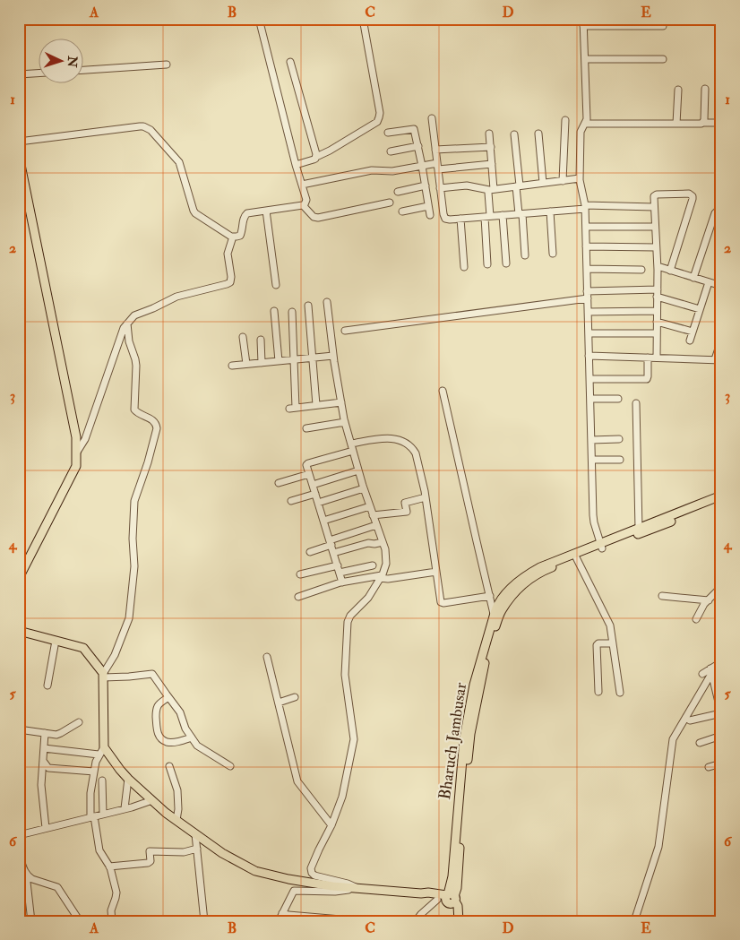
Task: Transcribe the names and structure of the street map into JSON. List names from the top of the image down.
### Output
{
  "streets": {
    "main road": ["Bharuch Jambusar"]
  },
  "north": "right",
  "grid": {
    "columns": [
      "A",
      "B",
      "C",
      "D",
      "E"
    ],
    "rows": [
      "1",
      "2",
      "3",
      "4",
      "5",
      "6"
    ]
  }
}
